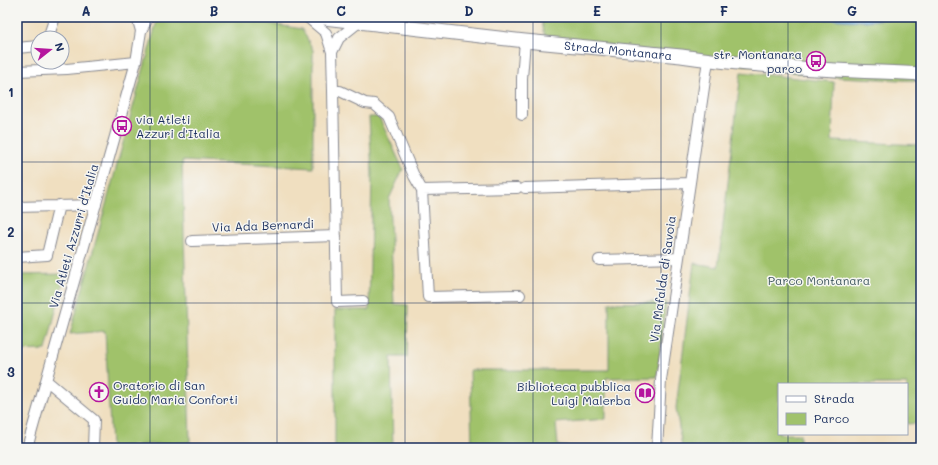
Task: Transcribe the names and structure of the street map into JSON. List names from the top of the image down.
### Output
{
  "streets": {
    "street": [
      "Strada Montanara",
      "Via Ada Bernardi",
      "Via Atleti Azzurri d'Italia",
      "Via Mafalda di Savoia"
    ]
  },
  "crossings": [
    ["Strada Montanara", "Via Mafalda di Savoia"]
  ],
  "parks": ["Parco Montanara"],
  "places": {
    "bus stop": ["str. Montanara parco", "via Atleti Azzuri d'Italia"],
    "church": ["Oratorio di San Guido Maria Conforti"],
    "library": ["Biblioteca pubblica Luigi Malerba"]
  },
  "legend": ["Strada", "Parco"],
  "north": "right",
  "grid": {
    "columns": [
      "A",
      "B",
      "C",
      "D",
      "E",
      "F",
      "G"
    ],
    "rows": ["1", "2", "3"]
  }
}
